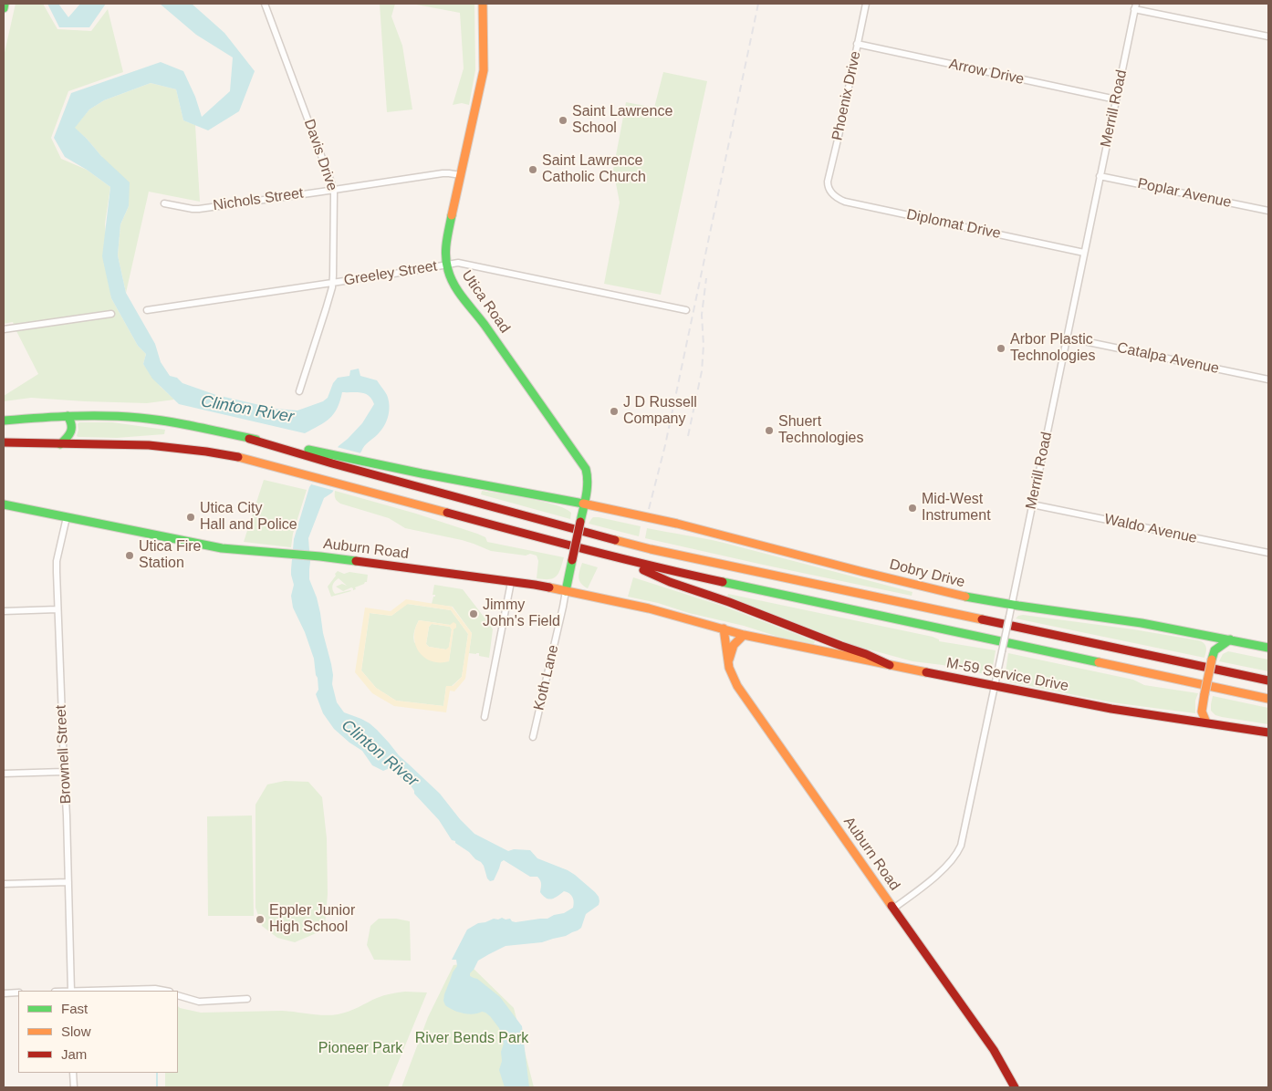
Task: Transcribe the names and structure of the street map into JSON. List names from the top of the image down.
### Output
{
  "streets": {
    "main road": [
      "Utica Road",
      "Auburn Road",
      "Dobry Drive",
      "M-59 Service Drive"
    ],
    "street": [
      "Arrow Drive",
      "Phoenix Drive",
      "Merrill Road",
      "Davis Drive",
      "Poplar Avenue",
      "Nichols Street",
      "Diplomat Drive",
      "Greeley Street",
      "Catalpa Avenue",
      "Waldo Avenue",
      "Koth Lane",
      "Brownell Street"
    ]
  },
  "crossings": [
    ["Arrow Drive", "Phoenix Drive"],
    ["Arrow Drive", "Merrill Road"],
    ["Phoenix Drive", "Diplomat Drive"],
    ["Merrill Road", "Poplar Avenue"],
    ["Merrill Road", "Diplomat Drive"],
    ["Merrill Road", "Catalpa Avenue"],
    ["Merrill Road", "Waldo Avenue"],
    ["Merrill Road", "Auburn Road"],
    ["Merrill Road", "Dobry Drive"],
    ["Merrill Road", "M-59 Service Drive"],
    ["Davis Drive", "Nichols Street"],
    ["Davis Drive", "Greeley Street"],
    ["Nichols Street", "Utica Road"],
    ["Greeley Street", "Utica Road"],
    ["Utica Road", "Auburn Road"],
    ["Utica Road", "Dobry Drive"],
    ["Utica Road", "Koth Lane"],
    ["Auburn Road", "M-59 Service Drive"],
    ["Auburn Road", "Koth Lane"],
    ["Auburn Road", "Brownell Street"]
  ],
  "water": ["Clinton River"],
  "parks": ["River Bends Park", "Pioneer Park"],
  "places": [
    "Saint Lawrence School",
    "Saint Lawrence Catholic Church",
    "Arbor Plastic Technologies",
    "J D Russell Company",
    "Shuert Technologies",
    "Mid-West Instrument",
    "Utica City Hall and Police",
    "Utica Fire Station",
    "Jimmy John's Field",
    "Eppler Junior High School"
  ],
  "legend": ["Fast", "Slow", "Jam"]
}
